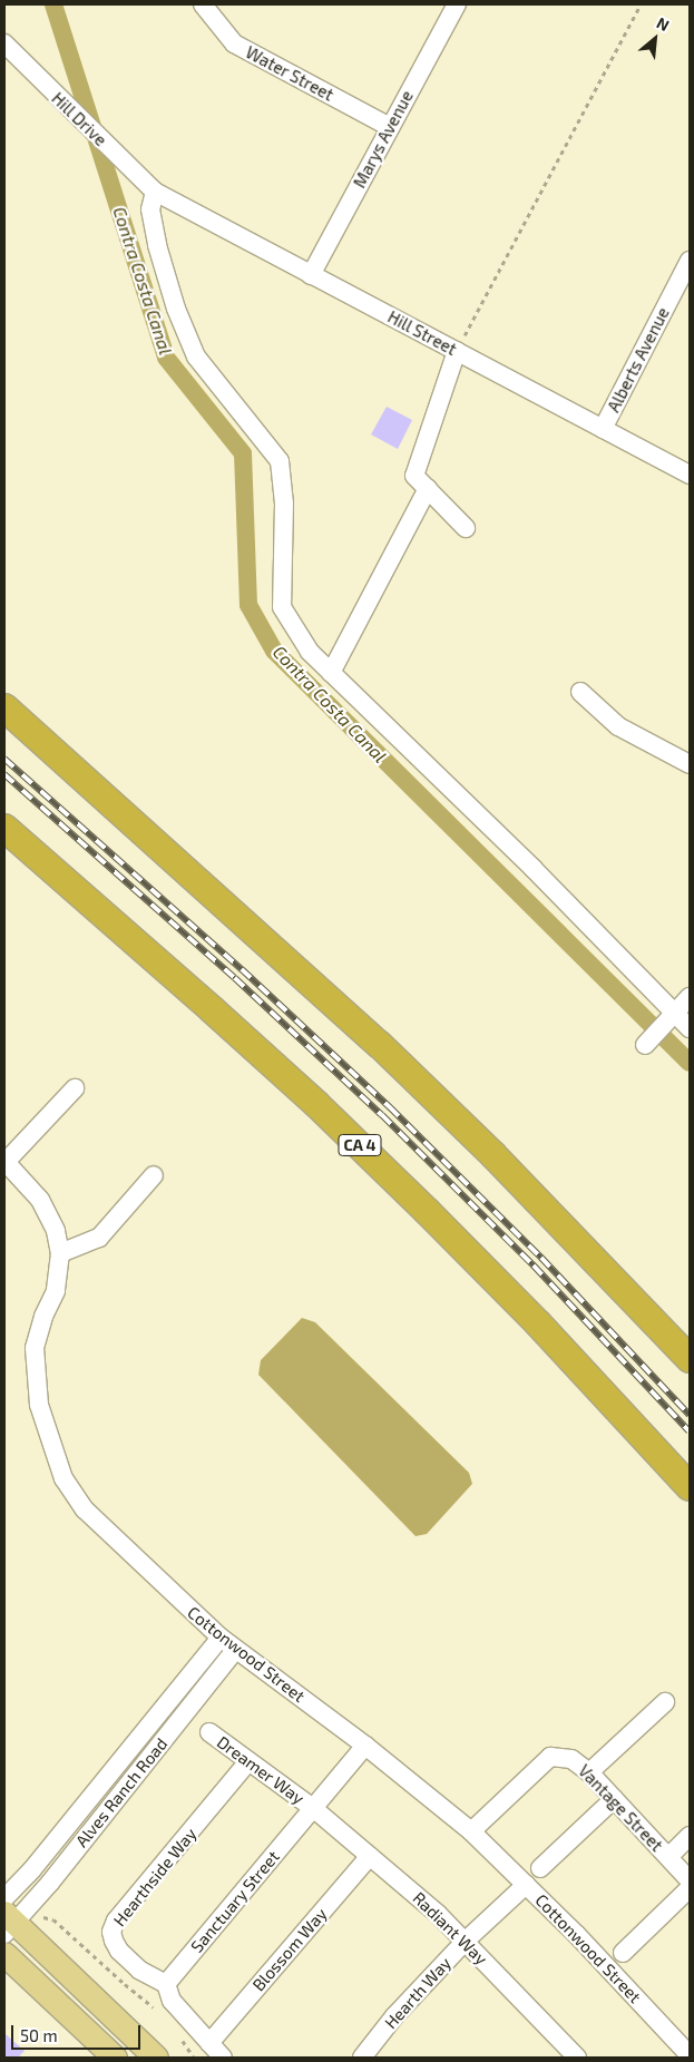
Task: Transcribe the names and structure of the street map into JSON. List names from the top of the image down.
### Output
{
  "streets": {
    "highway": ["CA 4"],
    "street": [
      "Water Street",
      "Hill Drive",
      "Marys Avenue",
      "Hill Street",
      "Alberts Avenue",
      "Cottonwood Street",
      "Dreamer Way",
      "Alves Ranch Road",
      "Vantage Street",
      "Hearthside Way",
      "Sanctuary Street",
      "Radiant Way",
      "Blossom Way",
      "Hearth Way"
    ]
  },
  "crossings": [
    ["Water Street", "Marys Avenue"],
    ["Hill Drive", "Hill Street"],
    ["Marys Avenue", "Hill Street"],
    ["Hill Street", "Alberts Avenue"],
    ["Cottonwood Street", "Alves Ranch Road"],
    ["Cottonwood Street", "Vantage Street"],
    ["Cottonwood Street", "Sanctuary Street"],
    ["Cottonwood Street", "Hearth Way"],
    ["Dreamer Way", "Hearthside Way"],
    ["Dreamer Way", "Sanctuary Street"],
    ["Dreamer Way", "Radiant Way"],
    ["Hearthside Way", "Sanctuary Street"],
    ["Sanctuary Street", "Radiant Way"],
    ["Radiant Way", "Blossom Way"],
    ["Radiant Way", "Hearth Way"]
  ],
  "water": ["Contra Costa Canal"],
  "scale_bar": "50 m",
  "north": "top right"
}
